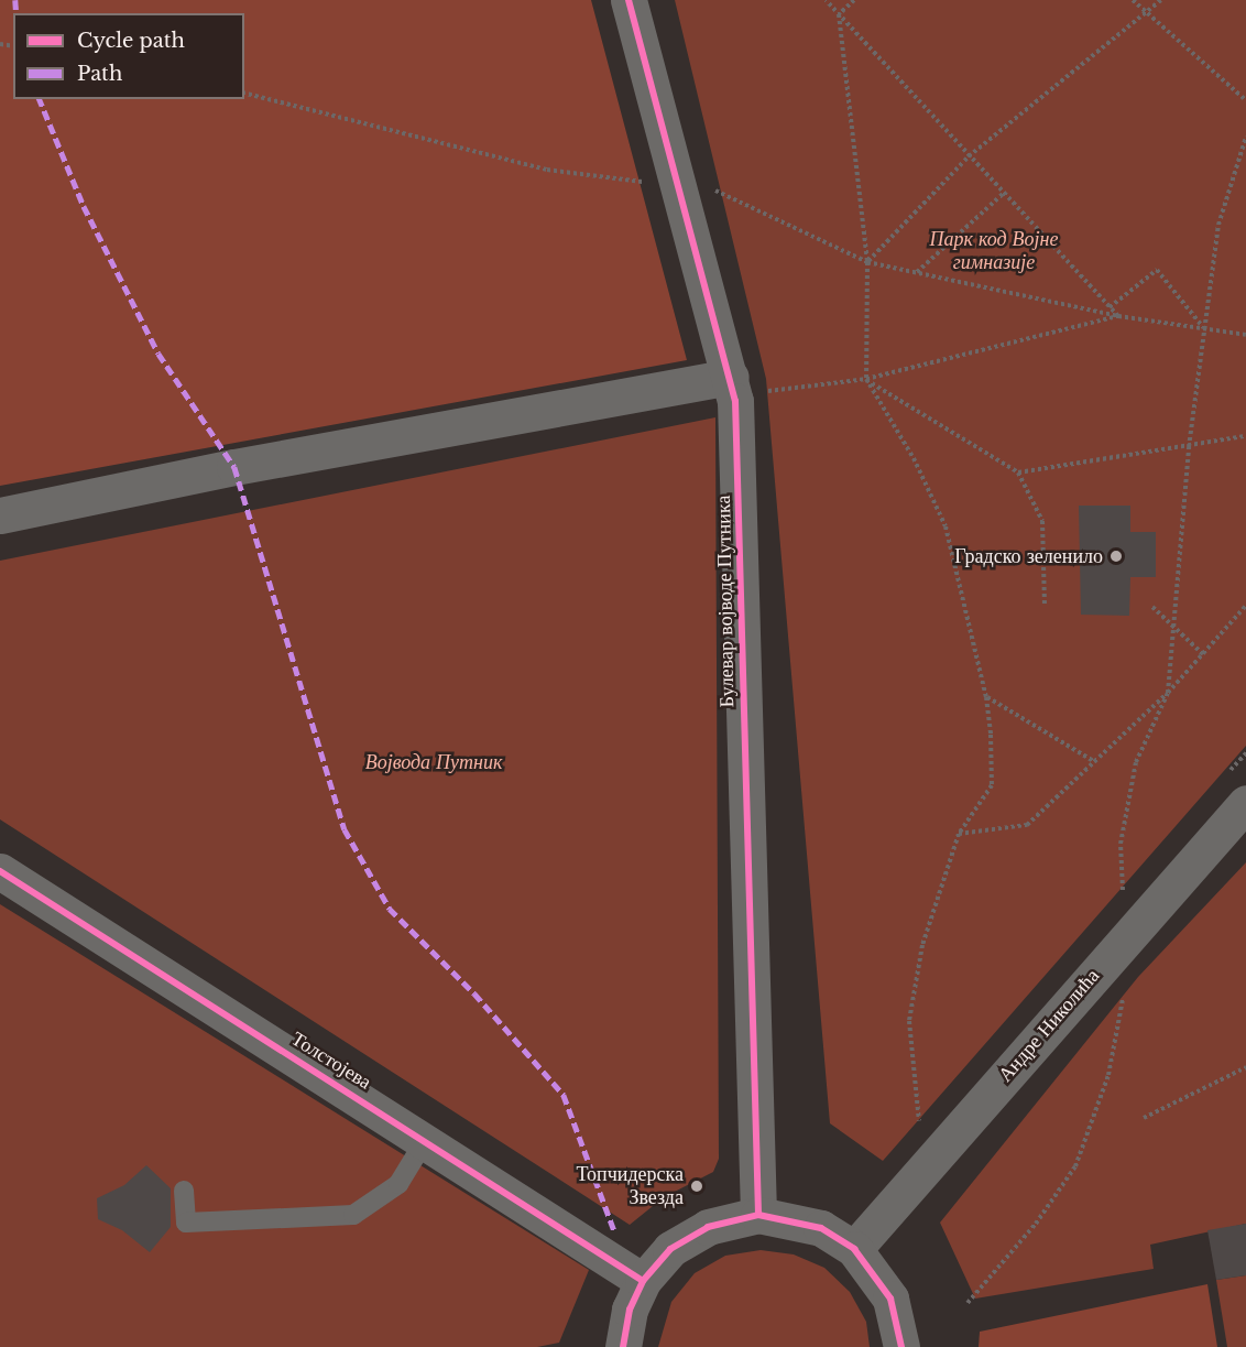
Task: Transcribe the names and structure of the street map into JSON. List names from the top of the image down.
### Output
{
  "streets": {
    "street": ["Булевар војводе Путника", "Андре Николића", "Толстојева"]
  },
  "parks": ["Парк код Војне гимназије", "Војвода Путник"],
  "places": ["Градско зеленило", "Топчидерска Звезда"],
  "legend": ["Cycle path", "Path"]
}
